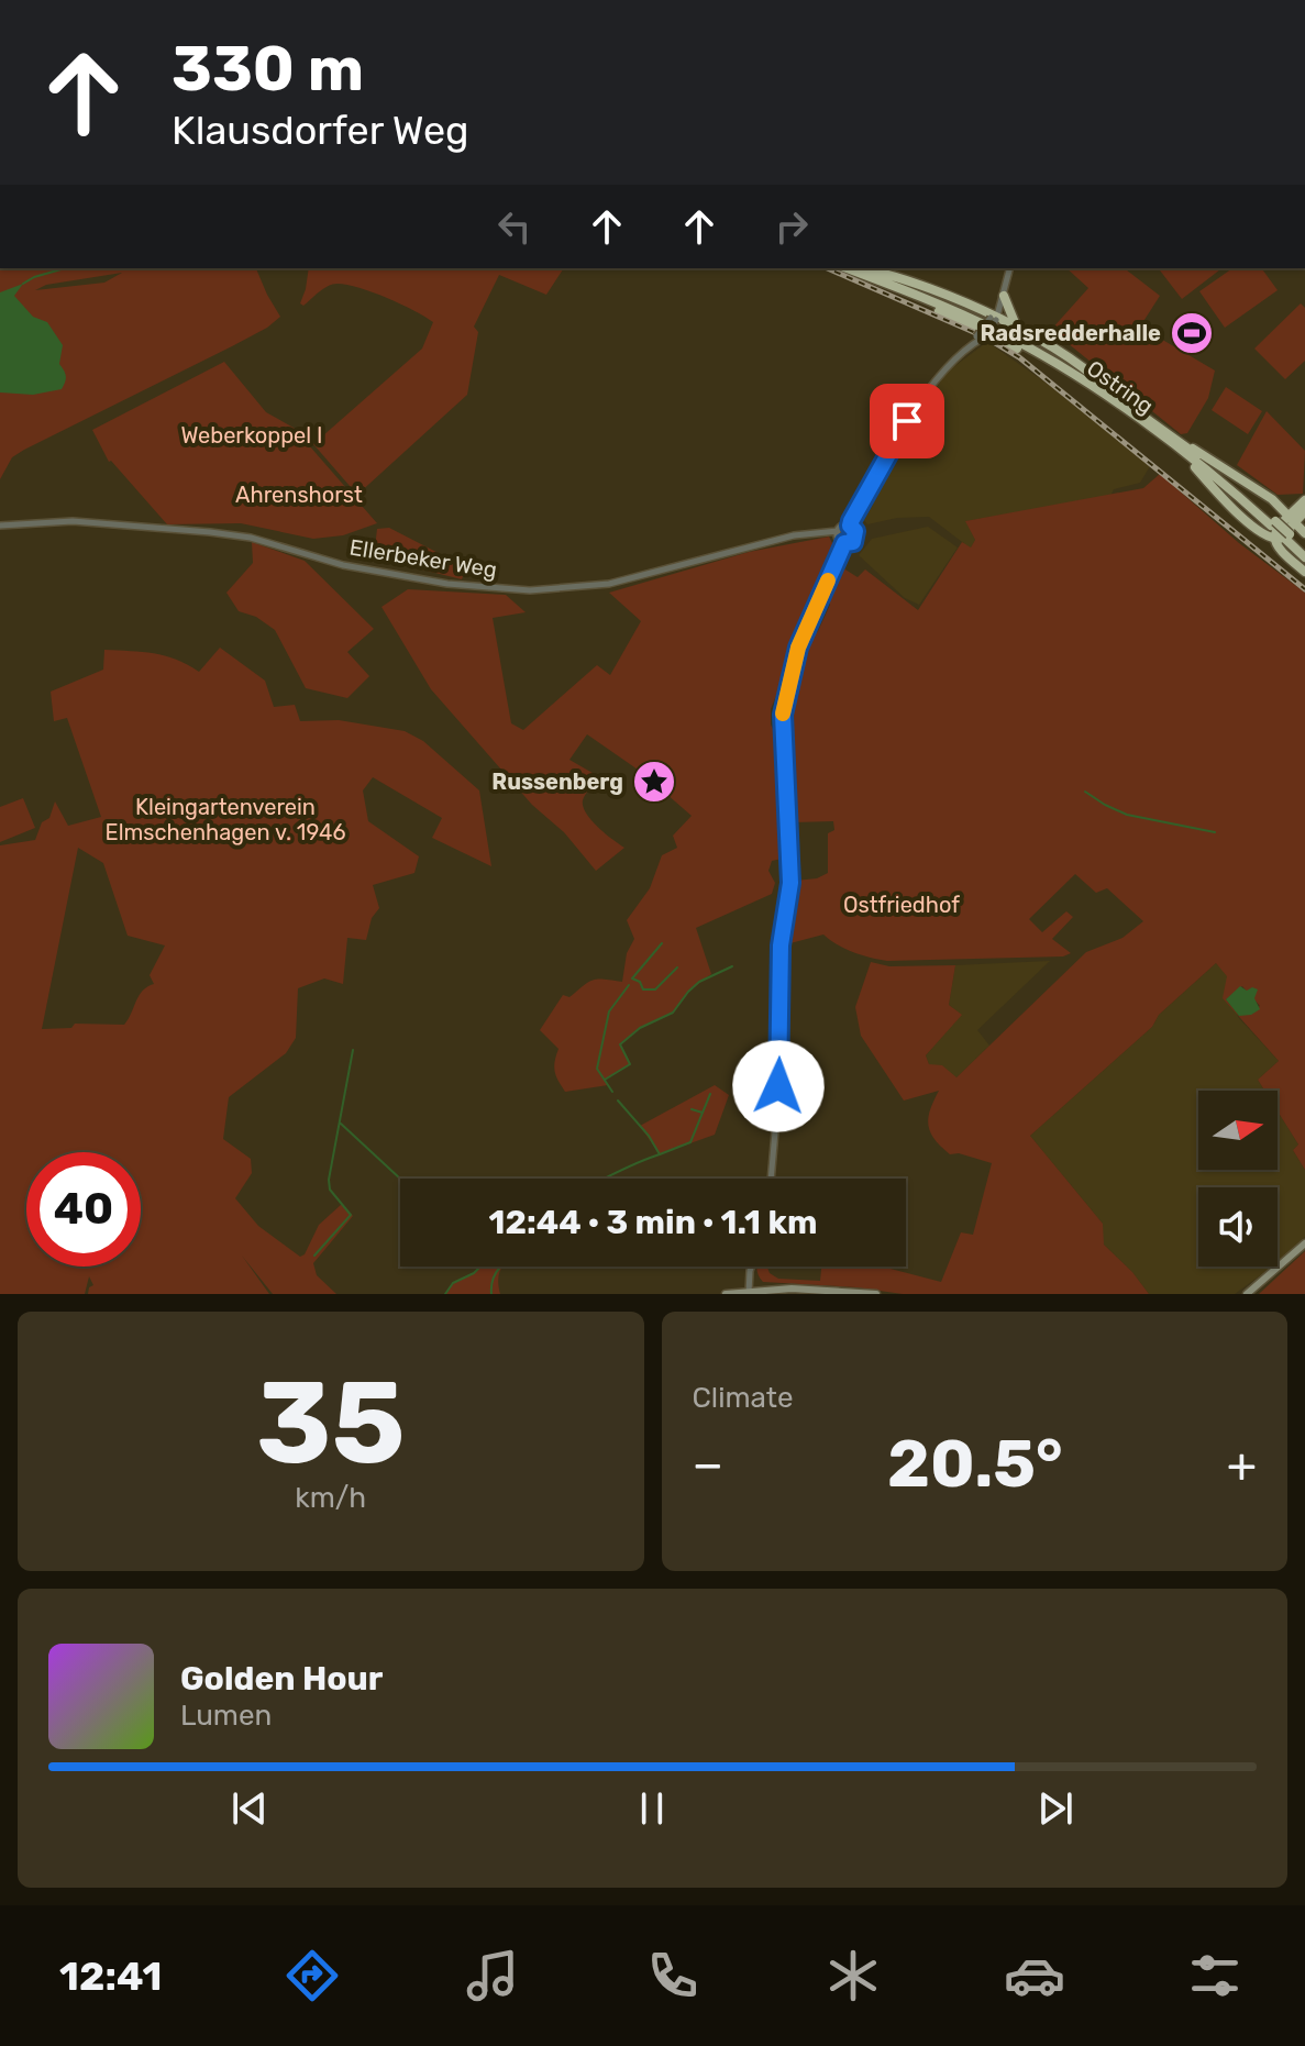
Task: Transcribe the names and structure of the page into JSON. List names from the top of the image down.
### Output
{
  "streets": {
    "highway": ["Ostring"],
    "street": ["Ellerbeker Weg"]
  },
  "parks": [
    "Weberkoppel I",
    "Ahrenshorst",
    "Kleingartenverein Elmschenhagen v. 1946",
    "Ostfriedhof"
  ],
  "places": {
    "sports": ["Radsredderhalle"],
    "place": ["Russenberg"]
  },
  "north": "right",
  "page": {
    "turn": ["330 m", "Klausdorfer Weg"],
    "limit": "40",
    "trip": "12:44 · 3 min · 1.1 km",
    "tile": [
      ["35", "km/h"],
      "Climate"
    ],
    "heat": ["−", "20.5°", "+"],
    "song": ["Golden Hour", "Lumen"],
    "tabs": "12:41"
  }
}
